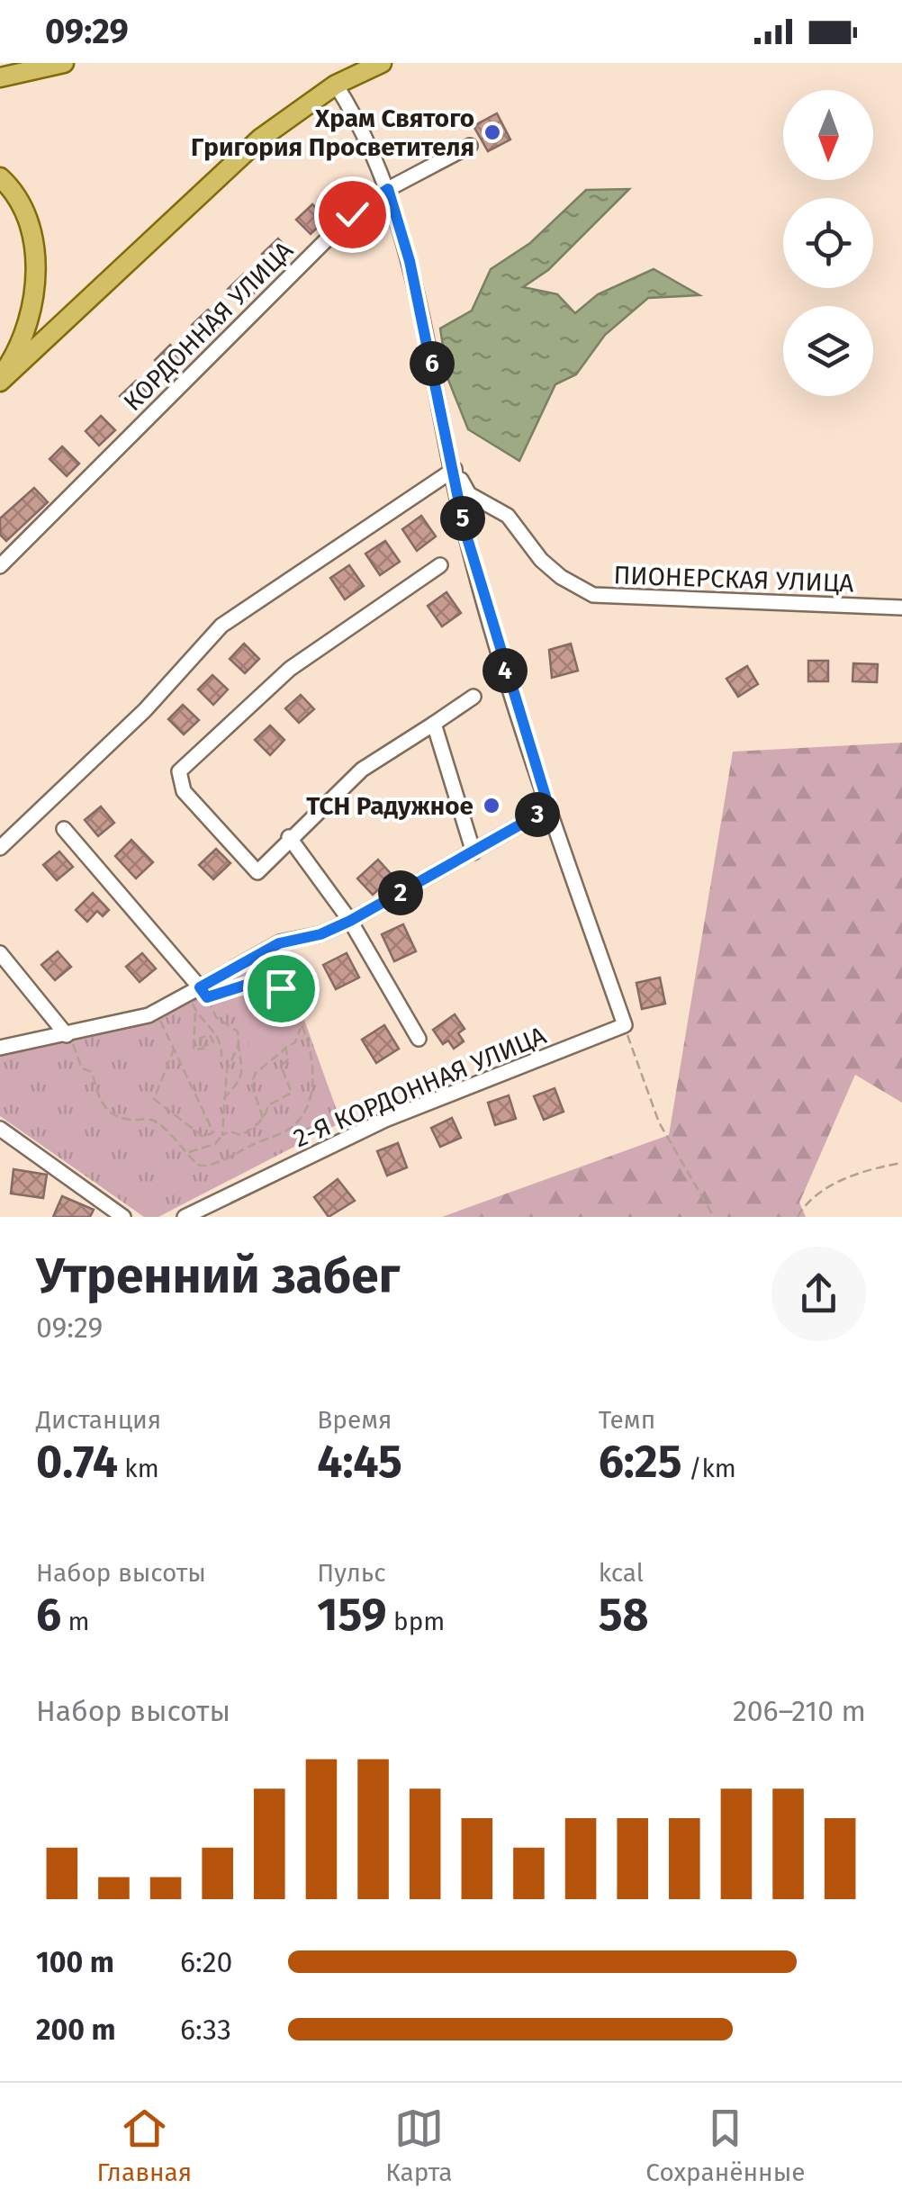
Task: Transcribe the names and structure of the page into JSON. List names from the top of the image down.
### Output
{
  "streets": {
    "street": ["КОРДОННАЯ УЛИЦА", "ПИОНЕРСКАЯ УЛИЦА", "2-Я КОРДОННАЯ УЛИЦА"]
  },
  "places": ["Храм Святого Григория Просветителя", "ТСН Радужное"],
  "north": "bottom",
  "page": {
    "status": "09:29",
    "pins": [
      "6",
      "5",
      "4",
      "3",
      "2"
    ],
    "heading": ["Утренний забег", "09:29"],
    "stats": [
      ["Дистанция", "0.74 km"],
      ["Время", "4:45"],
      ["Темп", "6:25 /km"],
      ["Набор высоты", "6 m"],
      ["Пульс", "159 bpm"],
      ["kcal", "58"]
    ],
    "chart": ["Набор высоты", "206–210 m"],
    "list": [
      {
        "name": "100 m",
        "note": "6:20"
      },
      {
        "name": "200 m",
        "note": "6:33"
      }
    ],
    "tabs": ["Главная", "Карта", "Сохранённые"]
  }
}
